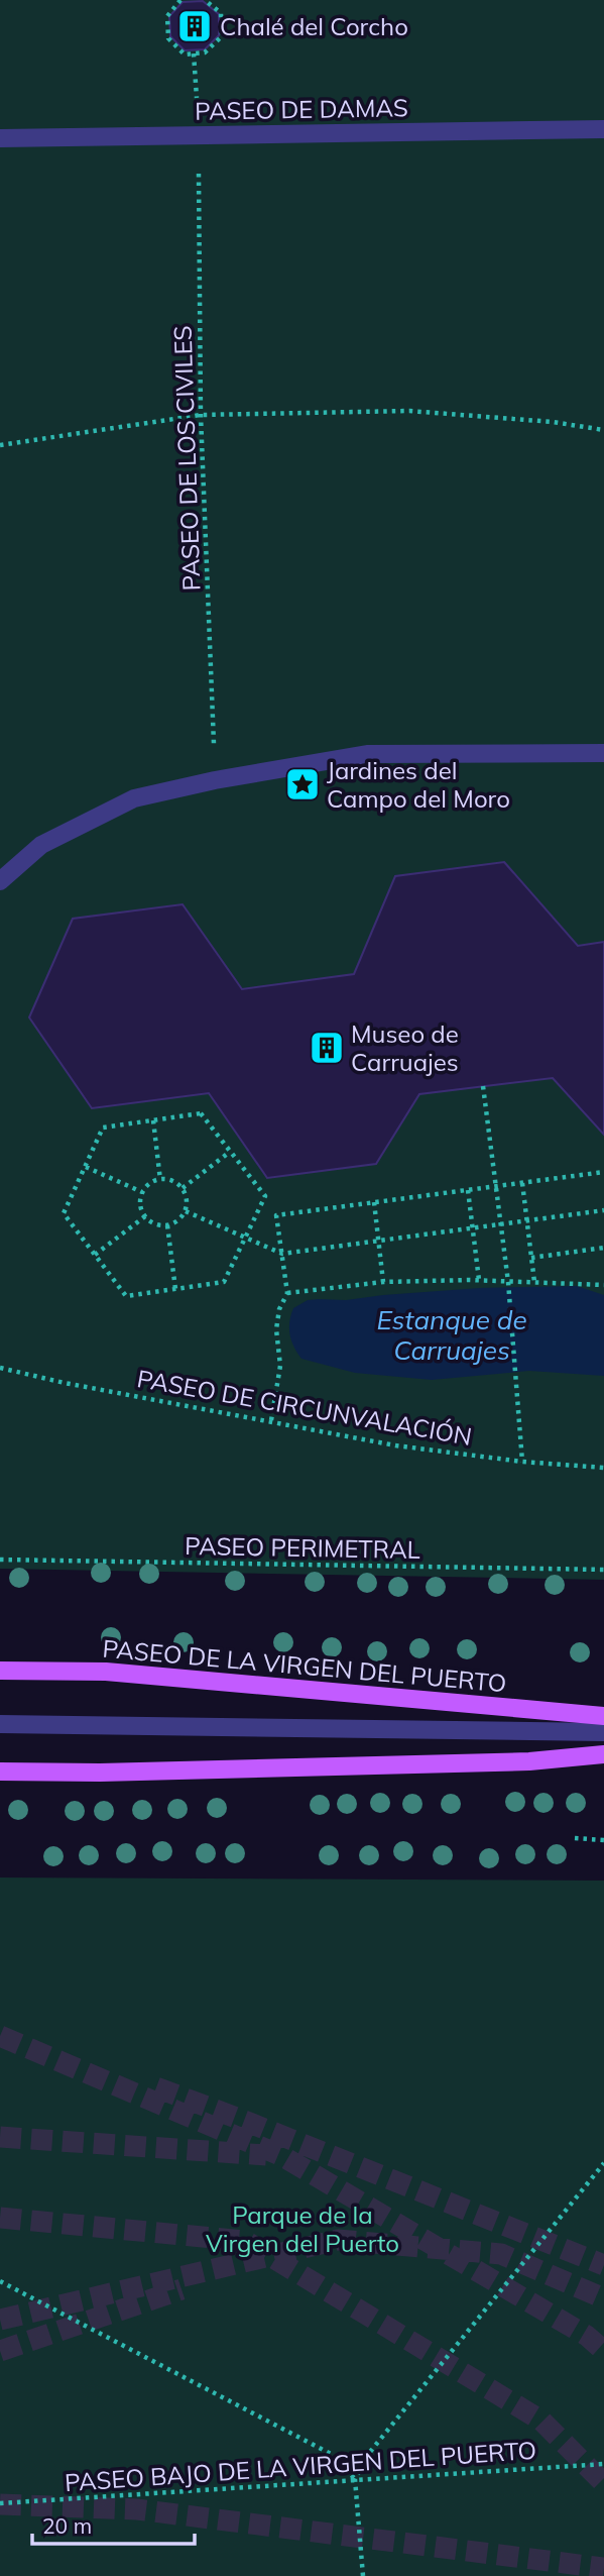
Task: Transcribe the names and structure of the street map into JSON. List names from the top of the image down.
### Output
{
  "streets": {
    "main road": ["PASEO DE LA VIRGEN DEL PUERTO"],
    "street": ["PASEO DE DAMAS"],
    "path": [
      "PASEO DE LOS CIVILES",
      "PASEO DE CIRCUNVALACIÓN",
      "PASEO PERIMETRAL",
      "PASEO BAJO DE LA VIRGEN DEL PUERTO"
    ]
  },
  "crossings": [
    ["PASEO DE DAMAS", "PASEO DE LOS CIVILES"]
  ],
  "water": ["Estanque de Carruajes"],
  "parks": ["Parque de la Virgen del Puerto"],
  "places": {
    "building": ["Chalé del Corcho", "Museo de Carruajes"],
    "place": ["Jardines del Campo del Moro"]
  },
  "scale_bar": "20 m"
}
